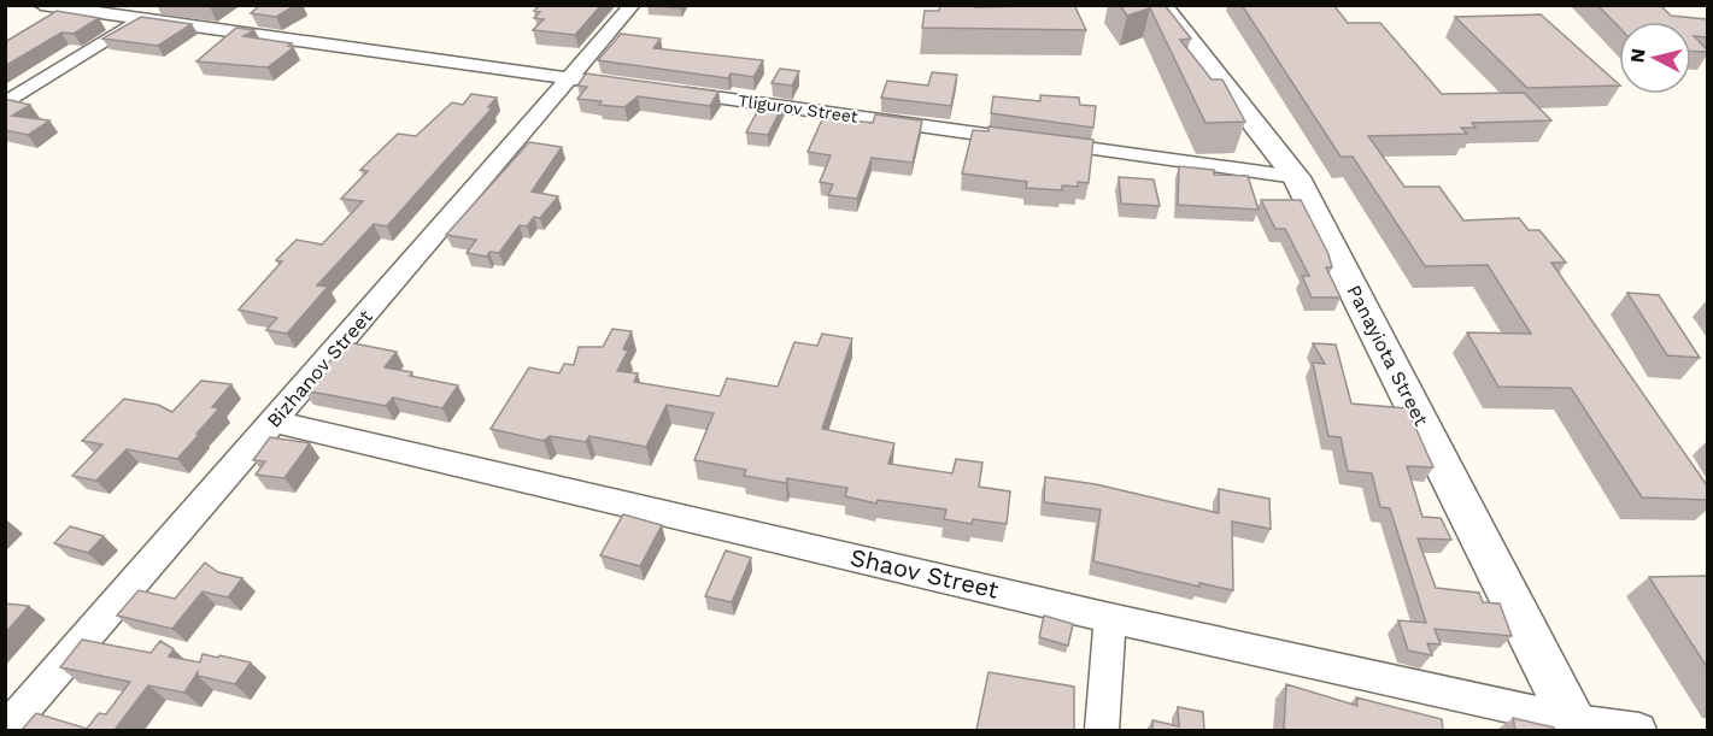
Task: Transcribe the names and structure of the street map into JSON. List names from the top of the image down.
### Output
{
  "streets": {
    "street": [
      "Tligurov Street",
      "Panayiota Street",
      "Bizhanov Street",
      "Shaov Street"
    ]
  },
  "crossings": [
    ["Tligurov Street", "Panayiota Street"],
    ["Panayiota Street", "Shaov Street"],
    ["Bizhanov Street", "Shaov Street"]
  ],
  "north": "left"
}
